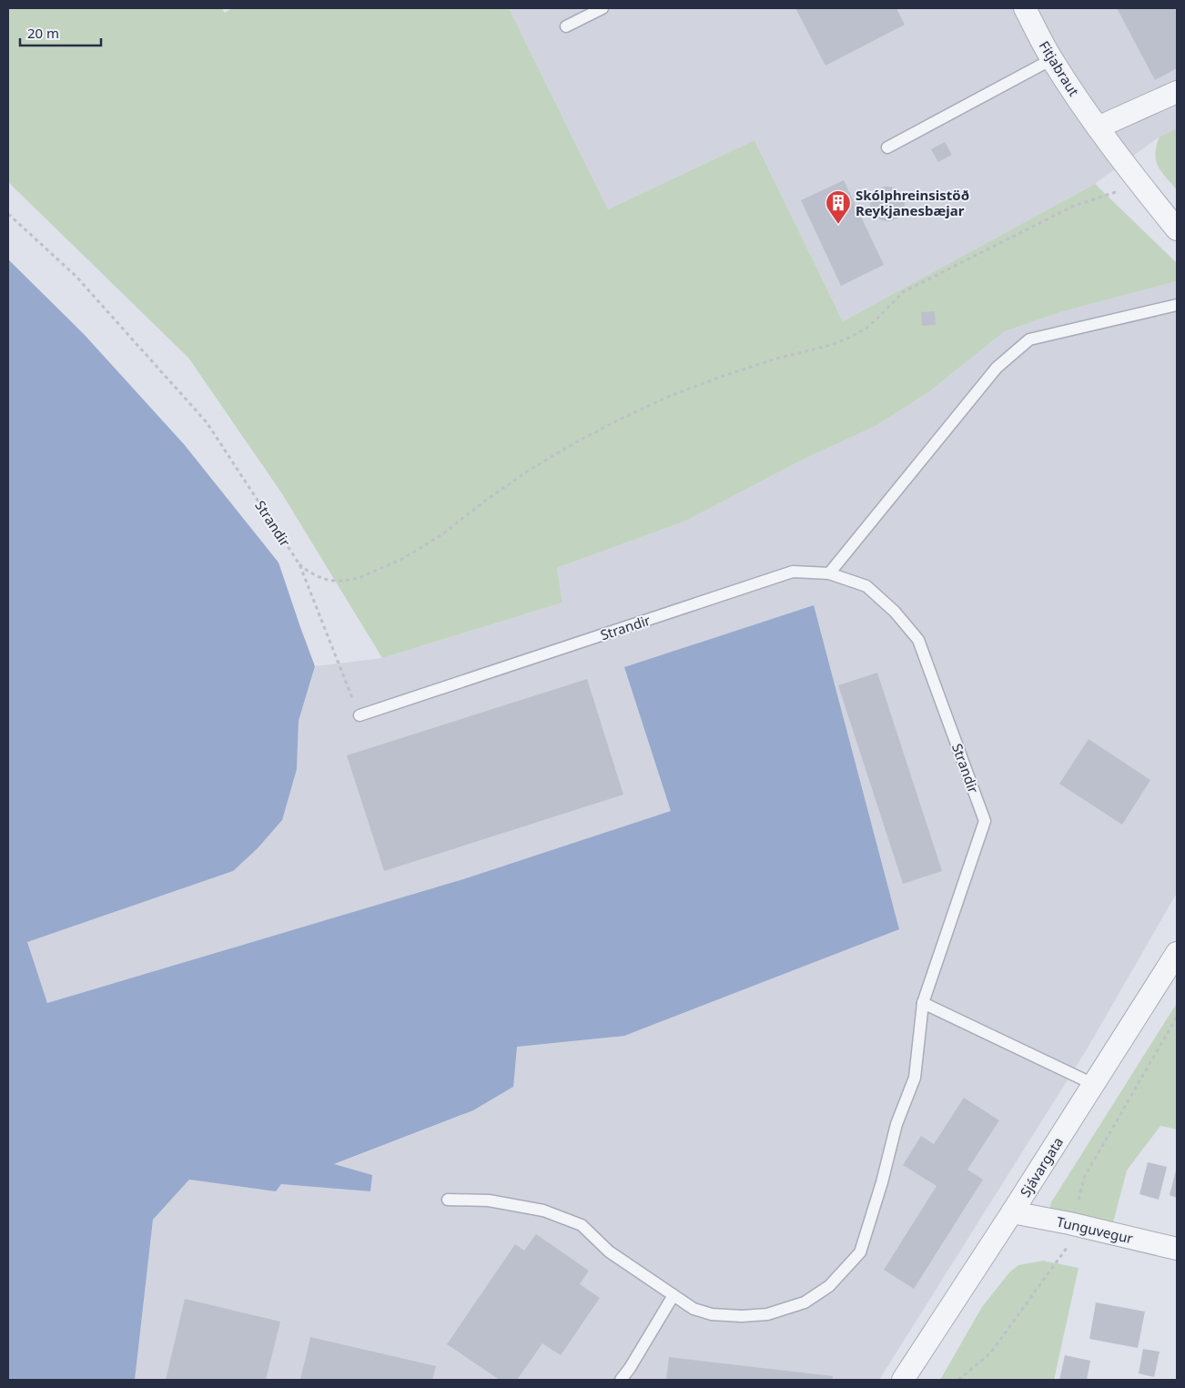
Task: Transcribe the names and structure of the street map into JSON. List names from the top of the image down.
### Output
{
  "streets": {
    "street": ["Fitjabraut", "Sjávargata", "Tunguvegur"],
    "lane": ["Strandir"]
  },
  "crossings": [
    ["Sjávargata", "Tunguvegur"]
  ],
  "places": {
    "building": ["Skólphreinsistöð Reykjanesbæjar"]
  },
  "scale_bar": "20 m"
}
